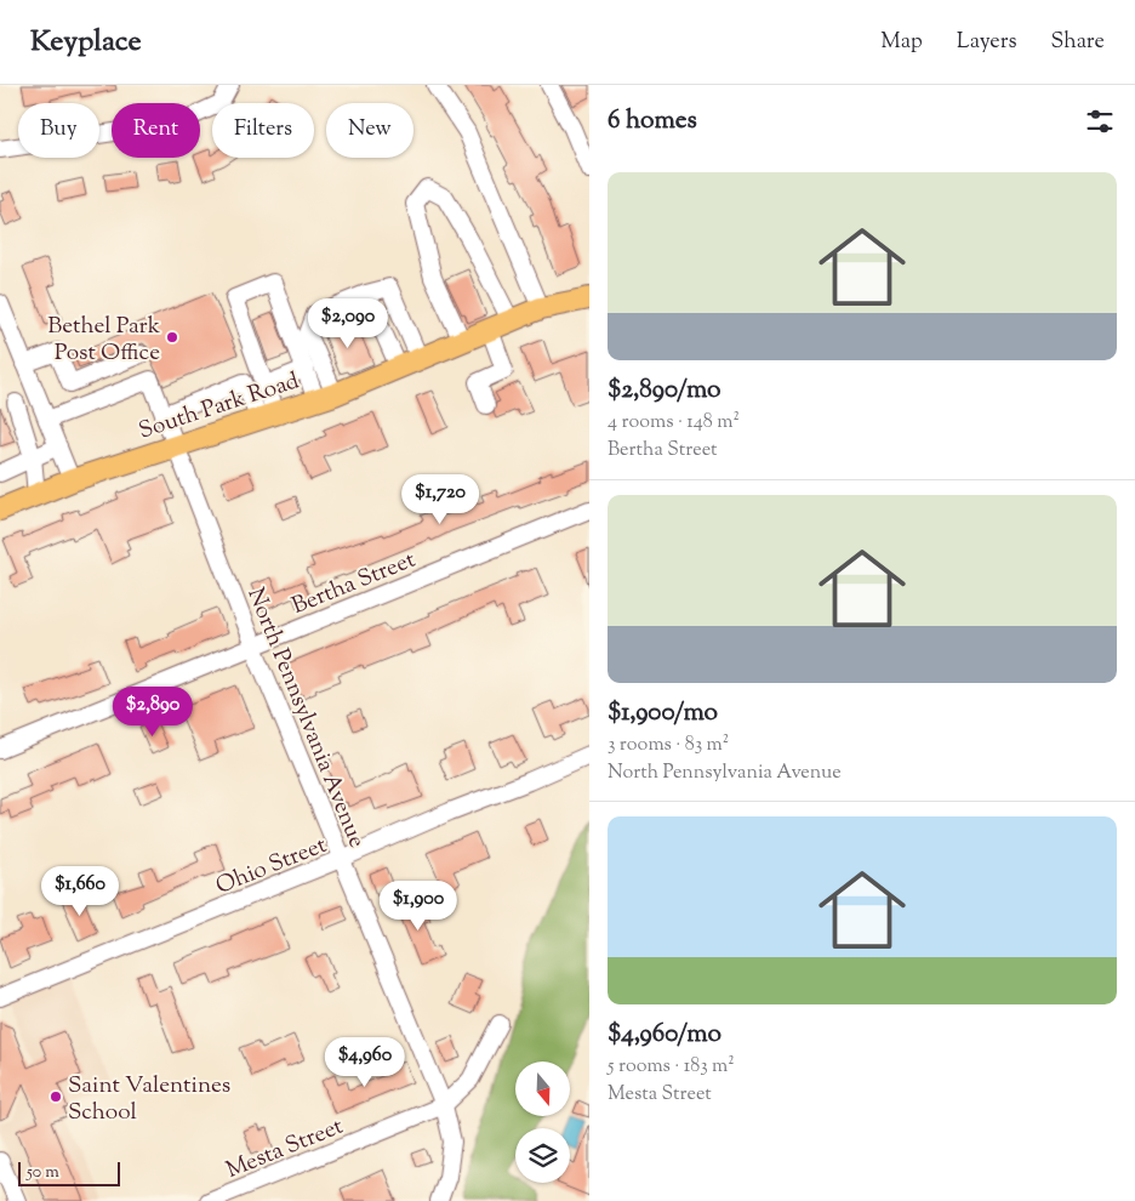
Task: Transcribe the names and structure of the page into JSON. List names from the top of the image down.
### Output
{
  "streets": {
    "main road": ["South Park Road"],
    "street": [
      "Bertha Street",
      "North Pennsylvania Avenue",
      "Ohio Street",
      "Mesta Street"
    ]
  },
  "crossings": [
    ["South Park Road", "North Pennsylvania Avenue"],
    ["Bertha Street", "North Pennsylvania Avenue"],
    ["North Pennsylvania Avenue", "Ohio Street"],
    ["North Pennsylvania Avenue", "Mesta Street"]
  ],
  "places": ["Bethel Park Post Office", "Saint Valentines School"],
  "scale_bar": "50 m",
  "north": "bottom",
  "page": {
    "header": "Keyplace",
    "nav": ["Map", "Layers", "Share"],
    "heading": "6 homes",
    "chip": [
      "Buy",
      "Rent",
      "Filters",
      "New"
    ],
    "list": [
      {
        "name": "$2,890/mo",
        "note": "4 rooms · 148 m² · Bertha Street"
      },
      {
        "name": "$1,900/mo",
        "note": "3 rooms · 83 m² · North Pennsylvania Avenue"
      },
      {
        "name": "$4,960/mo",
        "note": "5 rooms · 183 m² · Mesta Street"
      }
    ],
    "price": [
      "$2,090",
      "$1,720",
      "$2,890",
      "$1,660",
      "$1,900",
      "$4,960"
    ],
    "scale": "50 m"
  }
}
